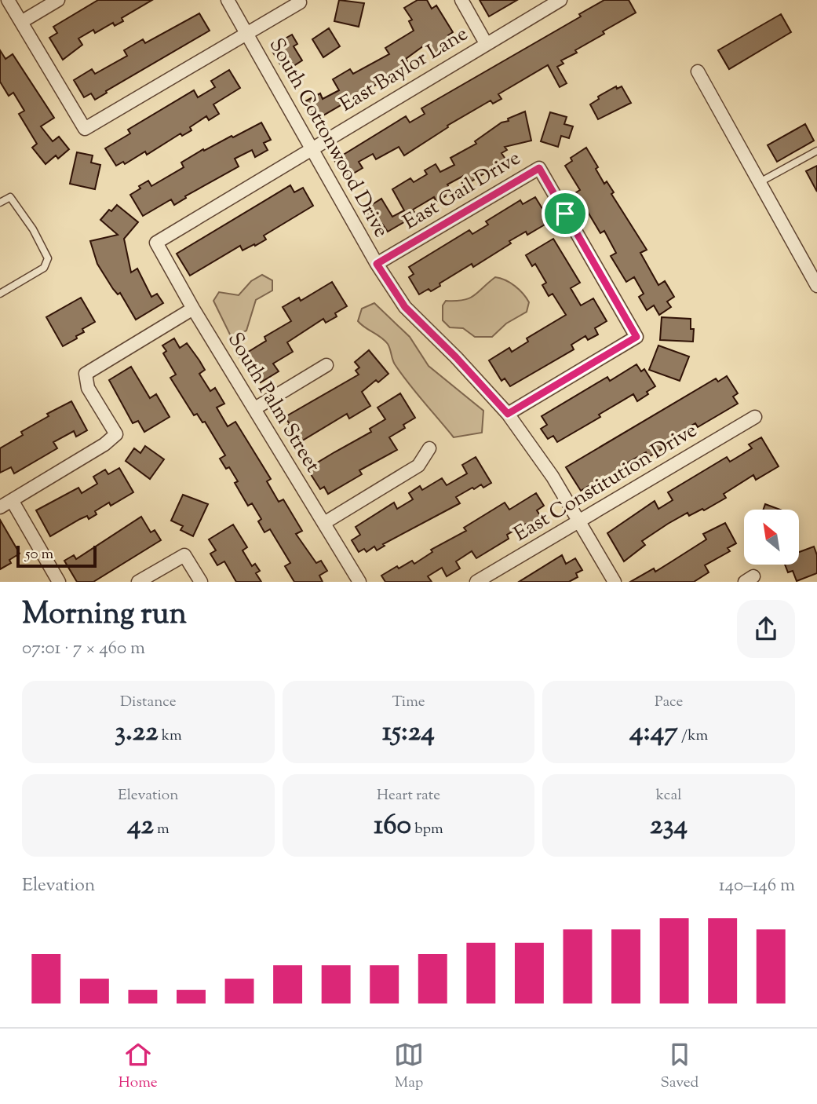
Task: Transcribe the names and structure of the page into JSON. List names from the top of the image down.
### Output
{
  "streets": {
    "street": [
      "East Baylor Lane",
      "South Cottonwood Drive",
      "East Gail Drive",
      "South Palm Street",
      "East Constitution Drive"
    ]
  },
  "crossings": [
    ["East Baylor Lane", "South Cottonwood Drive"],
    ["East Baylor Lane", "South Palm Street"],
    ["South Cottonwood Drive", "East Gail Drive"],
    ["South Cottonwood Drive", "East Constitution Drive"]
  ],
  "scale_bar": "50 m",
  "north": "top left",
  "page": {
    "scale": "50 m",
    "heading": ["Morning run", "07:01 · 7 × 460 m"],
    "stats": [
      ["Distance", "3.22 km"],
      ["Time", "15:24"],
      ["Pace", "4:47 /km"],
      ["Elevation", "42 m"],
      ["Heart rate", "160 bpm"],
      ["kcal", "234"]
    ],
    "chart": ["Elevation", "140–146 m"],
    "tabs": ["Home", "Map", "Saved"]
  }
}
